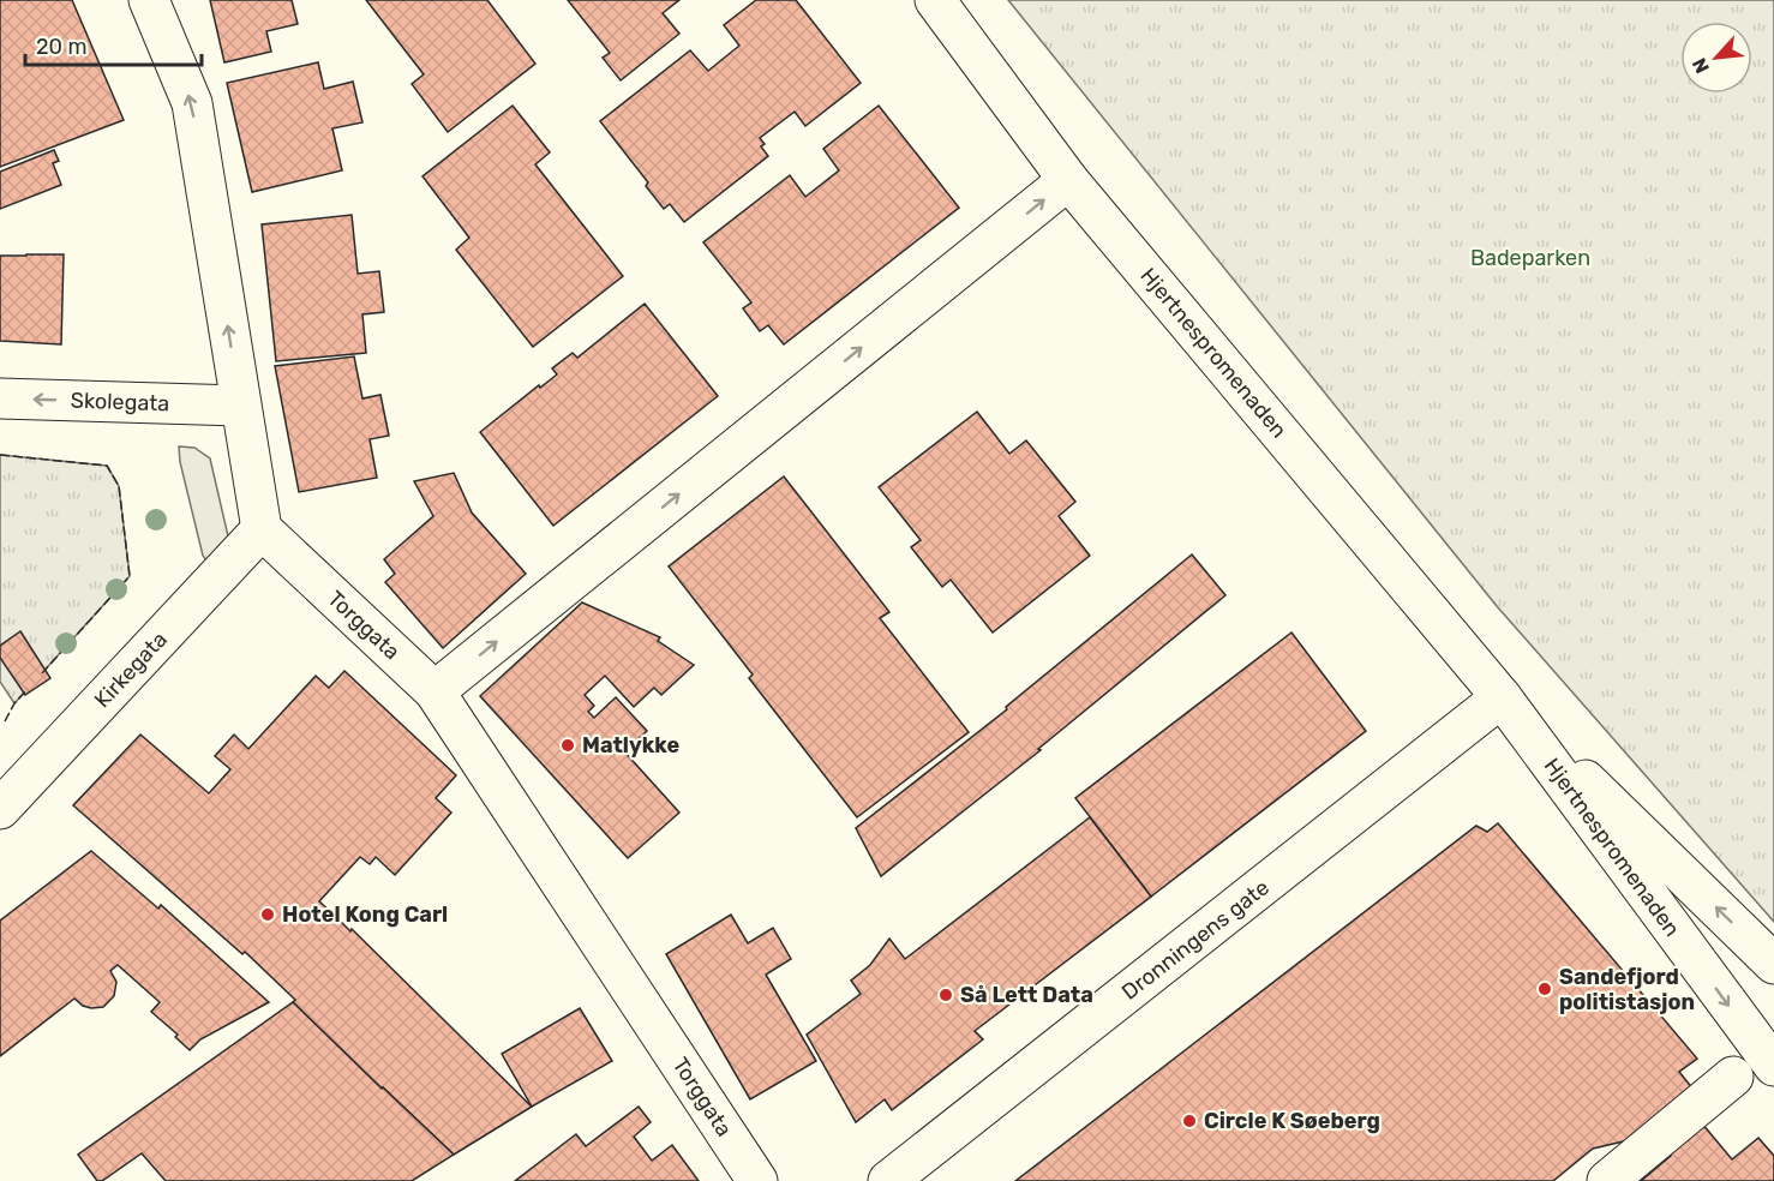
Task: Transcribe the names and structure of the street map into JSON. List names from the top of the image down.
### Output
{
  "streets": {
    "street": [
      "Hjertnespromenaden",
      "Skolegata",
      "Torggata",
      "Kirkegata",
      "Dronningens gate"
    ]
  },
  "crossings": [
    ["Hjertnespromenaden", "Dronningens gate"],
    ["Torggata", "Kirkegata"]
  ],
  "one_way": ["Skolegata"],
  "parks": ["Badeparken"],
  "places": [
    "Matlykke",
    "Hotel Kong Carl",
    "Sandefjord politistasjon",
    "Så Lett Data",
    "Circle K Søeberg"
  ],
  "scale_bar": "20 m",
  "north": "bottom left"
}
